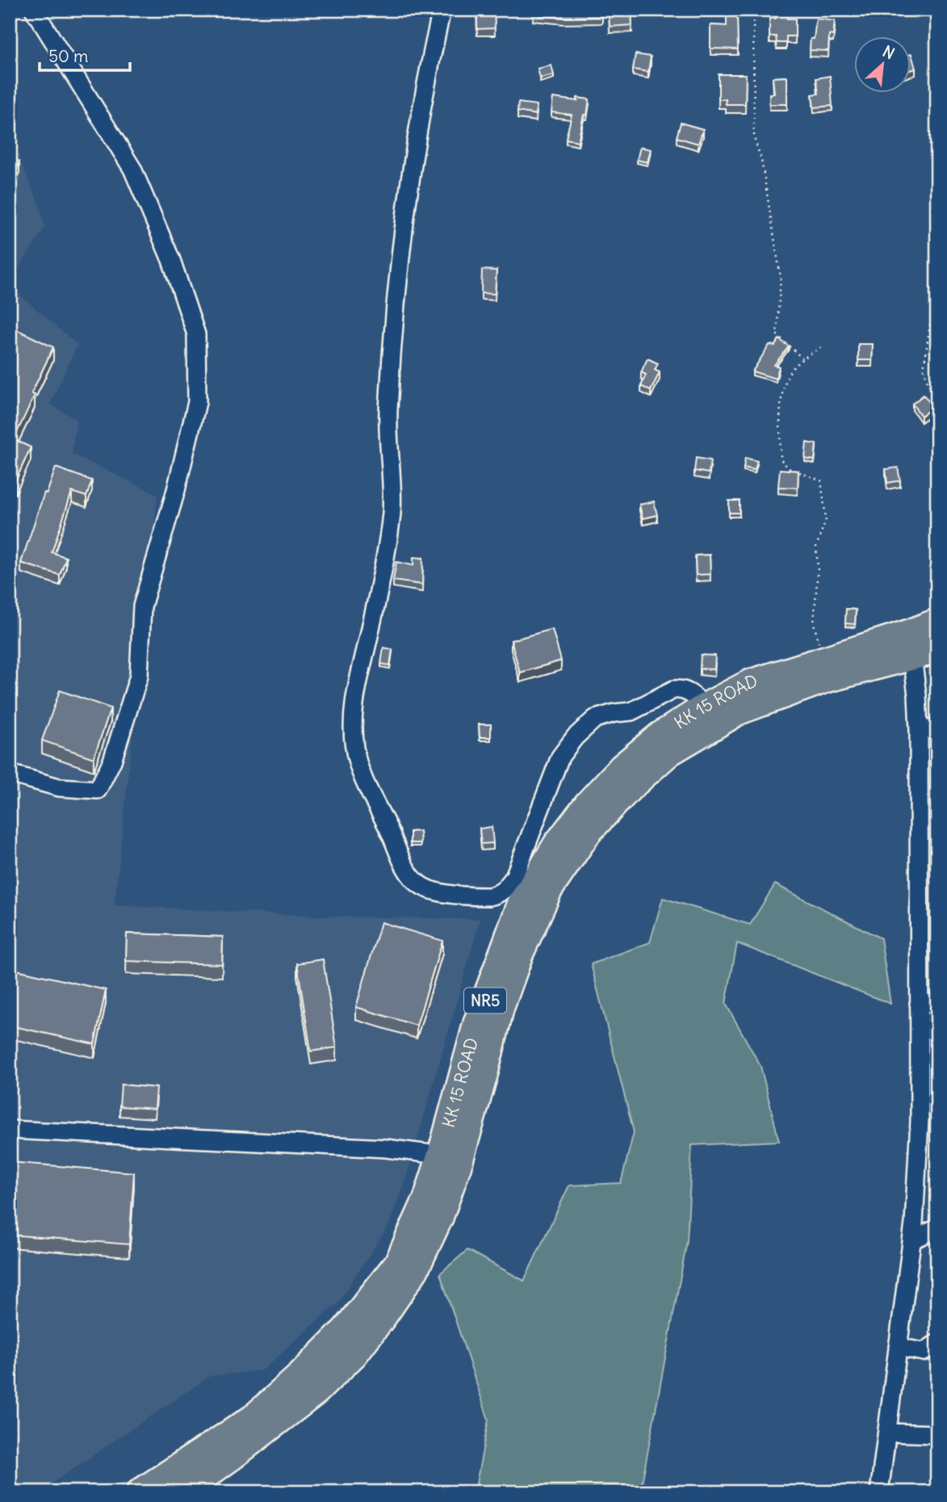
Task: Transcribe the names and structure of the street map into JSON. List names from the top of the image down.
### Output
{
  "streets": {
    "highway": ["KK 15 ROAD", "NR5"]
  },
  "scale_bar": "50 m",
  "north": "top right"
}
